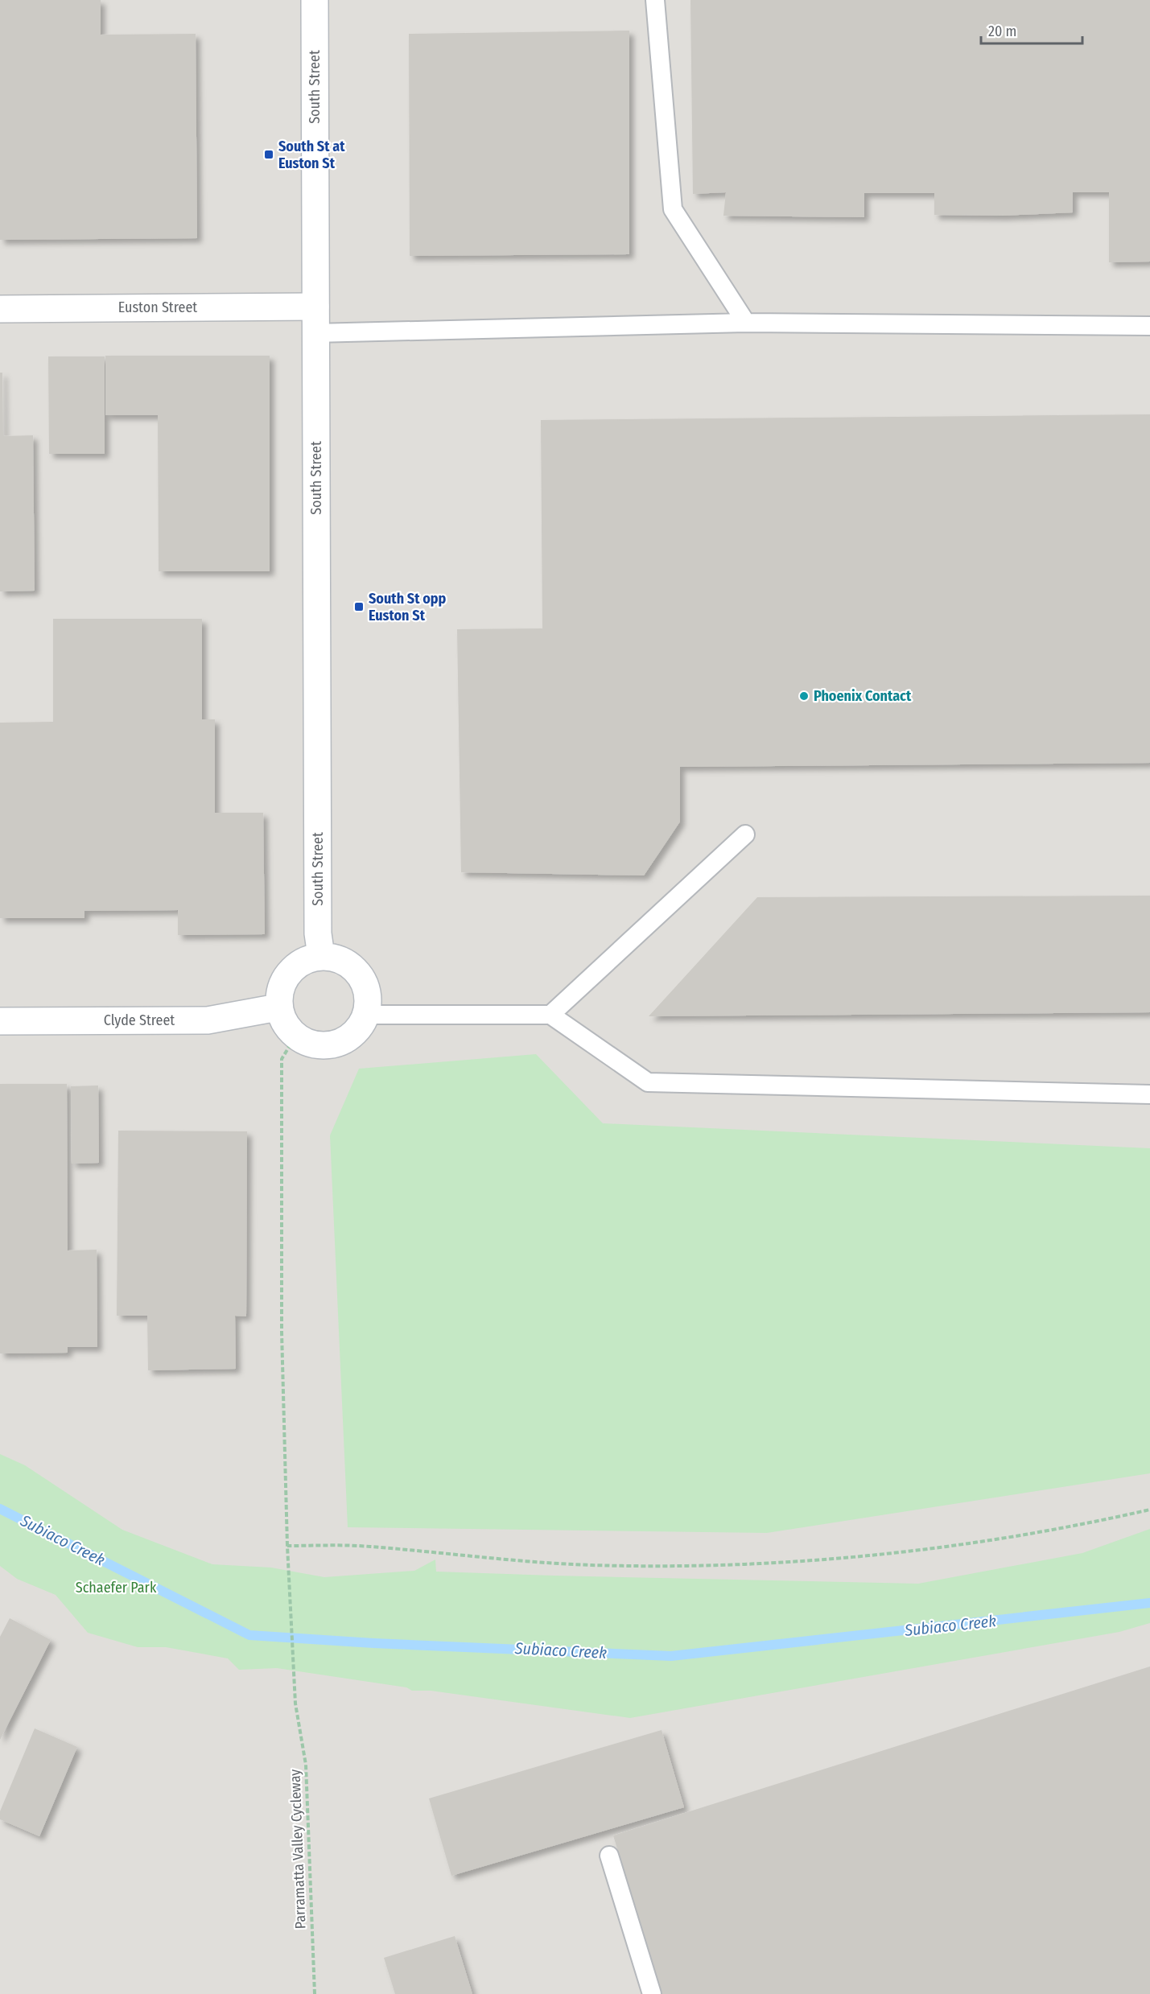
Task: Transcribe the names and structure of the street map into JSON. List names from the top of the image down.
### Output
{
  "streets": {
    "street": ["South Street", "Euston Street", "Clyde Street"],
    "path": ["Parramatta Valley Cycleway"]
  },
  "crossings": [
    ["South Street", "Euston Street"],
    ["South Street", "Clyde Street"],
    ["South Street", "Parramatta Valley Cycleway"],
    ["Clyde Street", "Parramatta Valley Cycleway"]
  ],
  "water": ["Subiaco Creek"],
  "parks": ["Schaefer Park"],
  "places": {
    "transit": ["South St at Euston St", "South St opp Euston St"],
    "other": ["Phoenix Contact"]
  },
  "scale_bar": "20 m"
}
